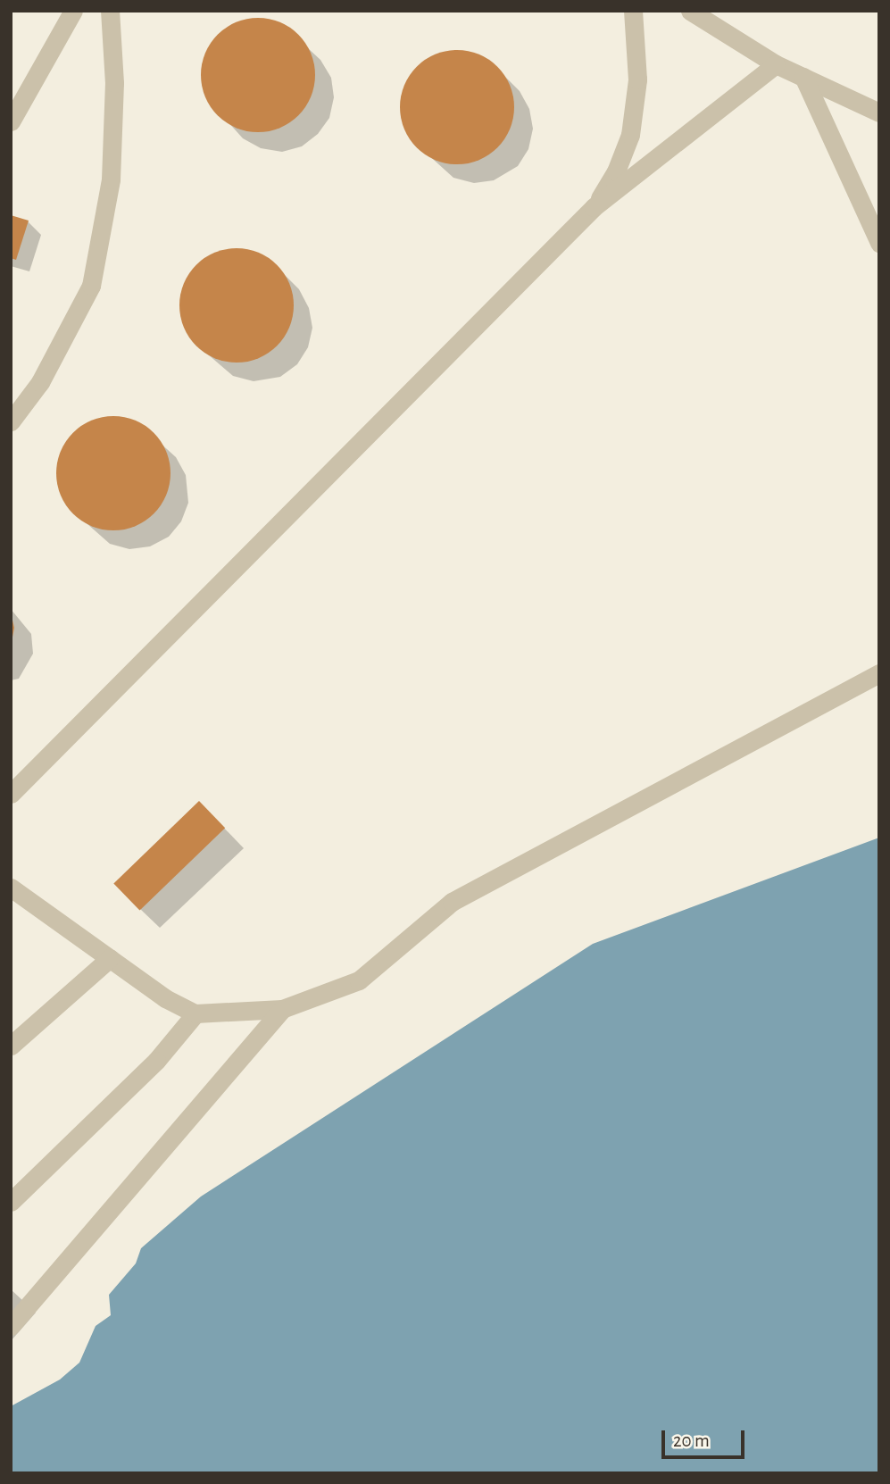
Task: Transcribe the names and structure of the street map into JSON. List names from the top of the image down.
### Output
{
  "scale_bar": "20 m"
}
